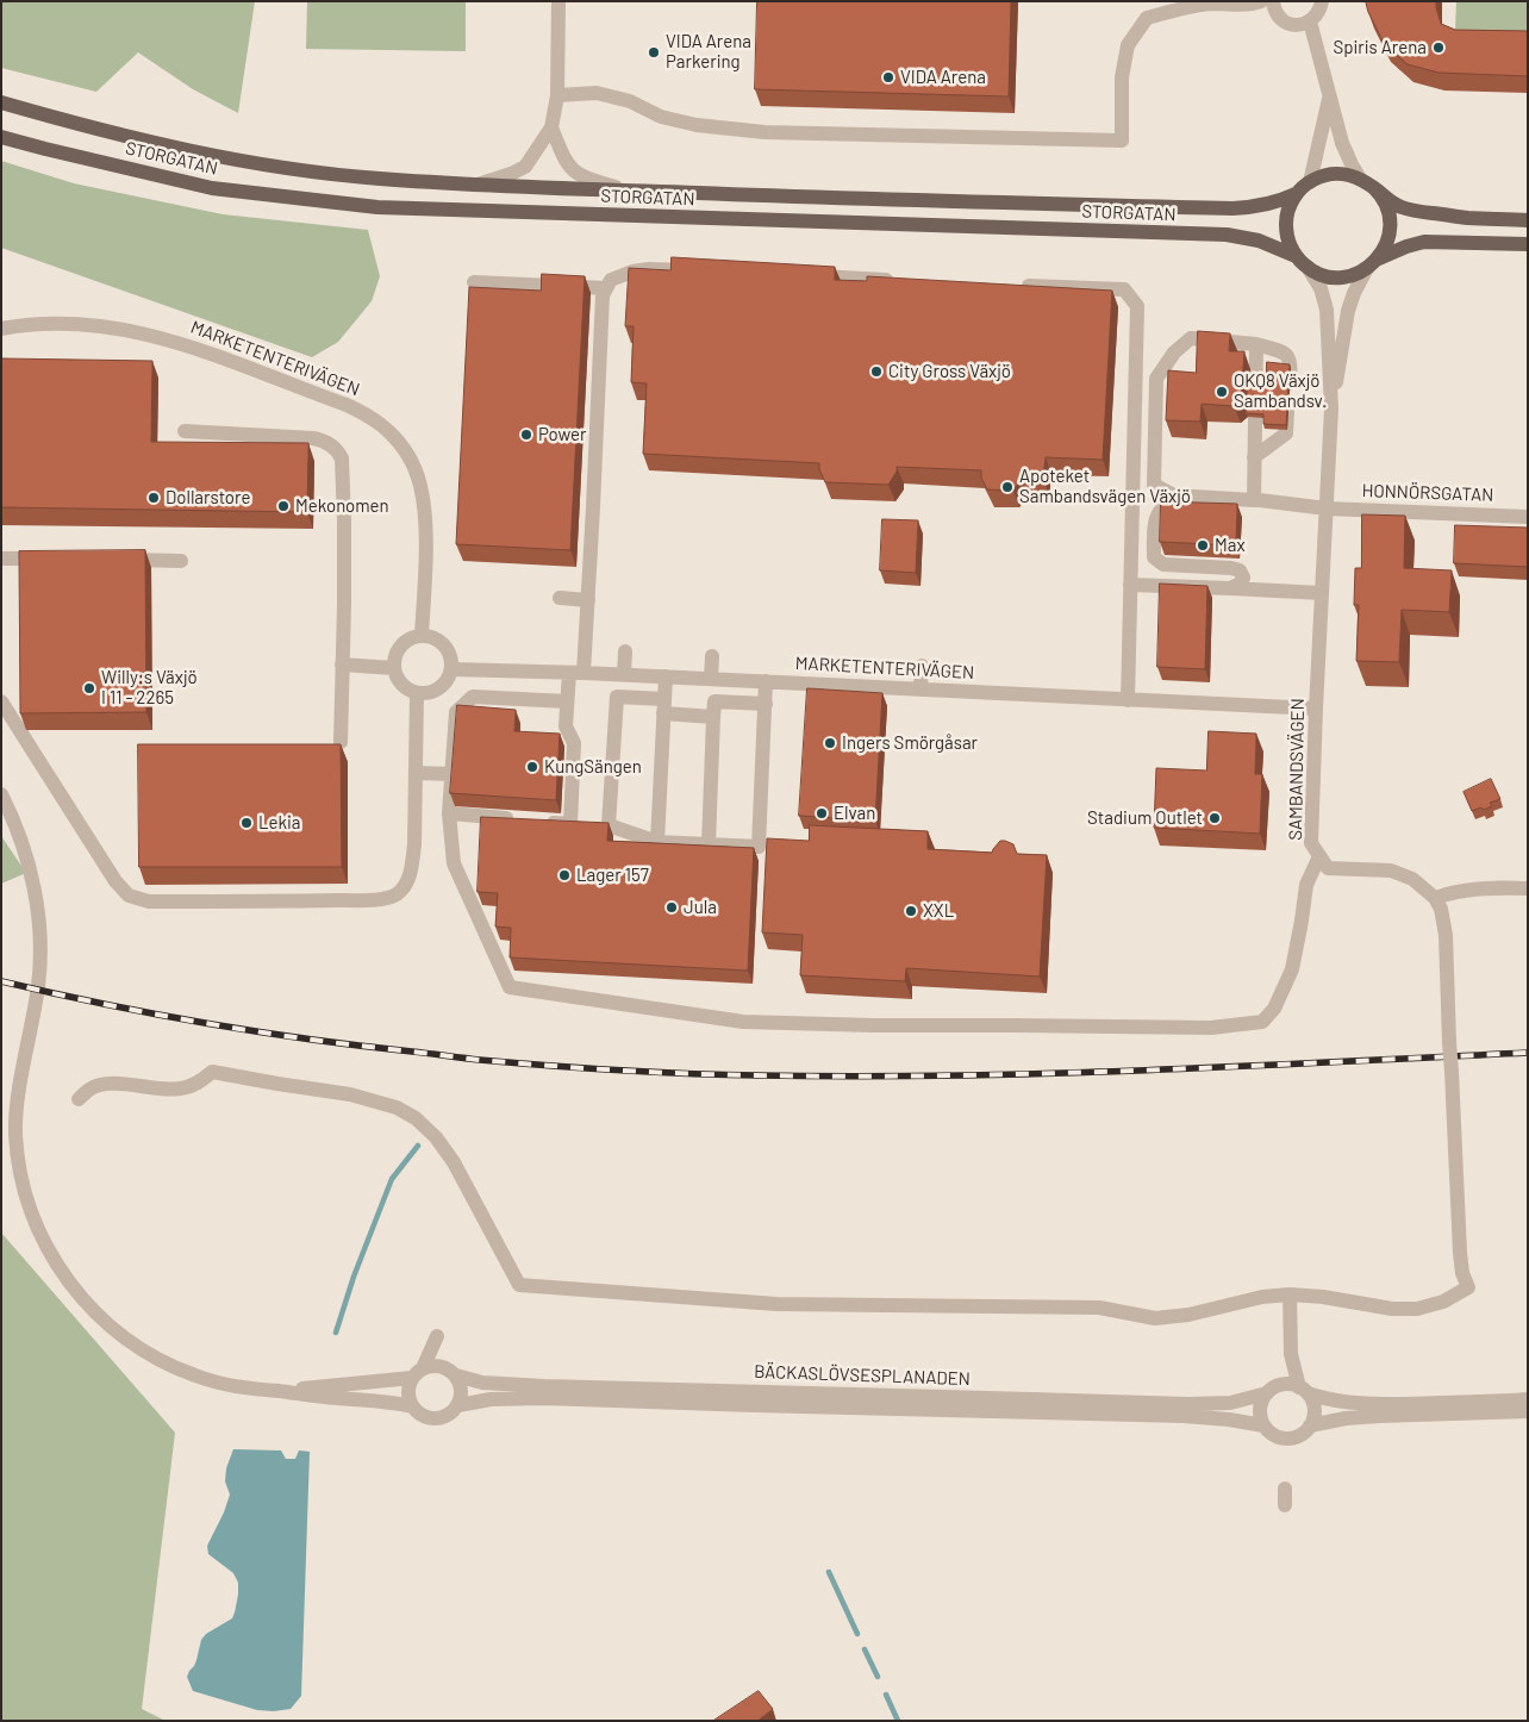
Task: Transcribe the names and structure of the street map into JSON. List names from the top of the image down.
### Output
{
  "streets": {
    "main road": ["STORGATAN"],
    "street": [
      "MARKETENTERIVÄGEN",
      "HONNÖRSGATAN",
      "SAMBANDSVÄGEN",
      "BÄCKASLÖVSESPLANADEN"
    ]
  },
  "crossings": [
    ["STORGATAN", "SAMBANDSVÄGEN"],
    ["MARKETENTERIVÄGEN", "SAMBANDSVÄGEN"],
    ["HONNÖRSGATAN", "SAMBANDSVÄGEN"]
  ],
  "places": [
    "Spiris Arena",
    "VIDA Arena Parkering",
    "VIDA Arena",
    "City Gross Växjö",
    "OKQ8 Växjö Sambandsv.",
    "Power",
    "Apoteket Sambandsvägen Växjö",
    "Dollarstore",
    "Mekonomen",
    "Max",
    "Willy:s Växjö I 11 - 2265",
    "Ingers Smörgåsar",
    "KungSängen",
    "Elvan",
    "Stadium Outlet",
    "Lekia",
    "Lager 157",
    "Jula",
    "XXL"
  ]
}
